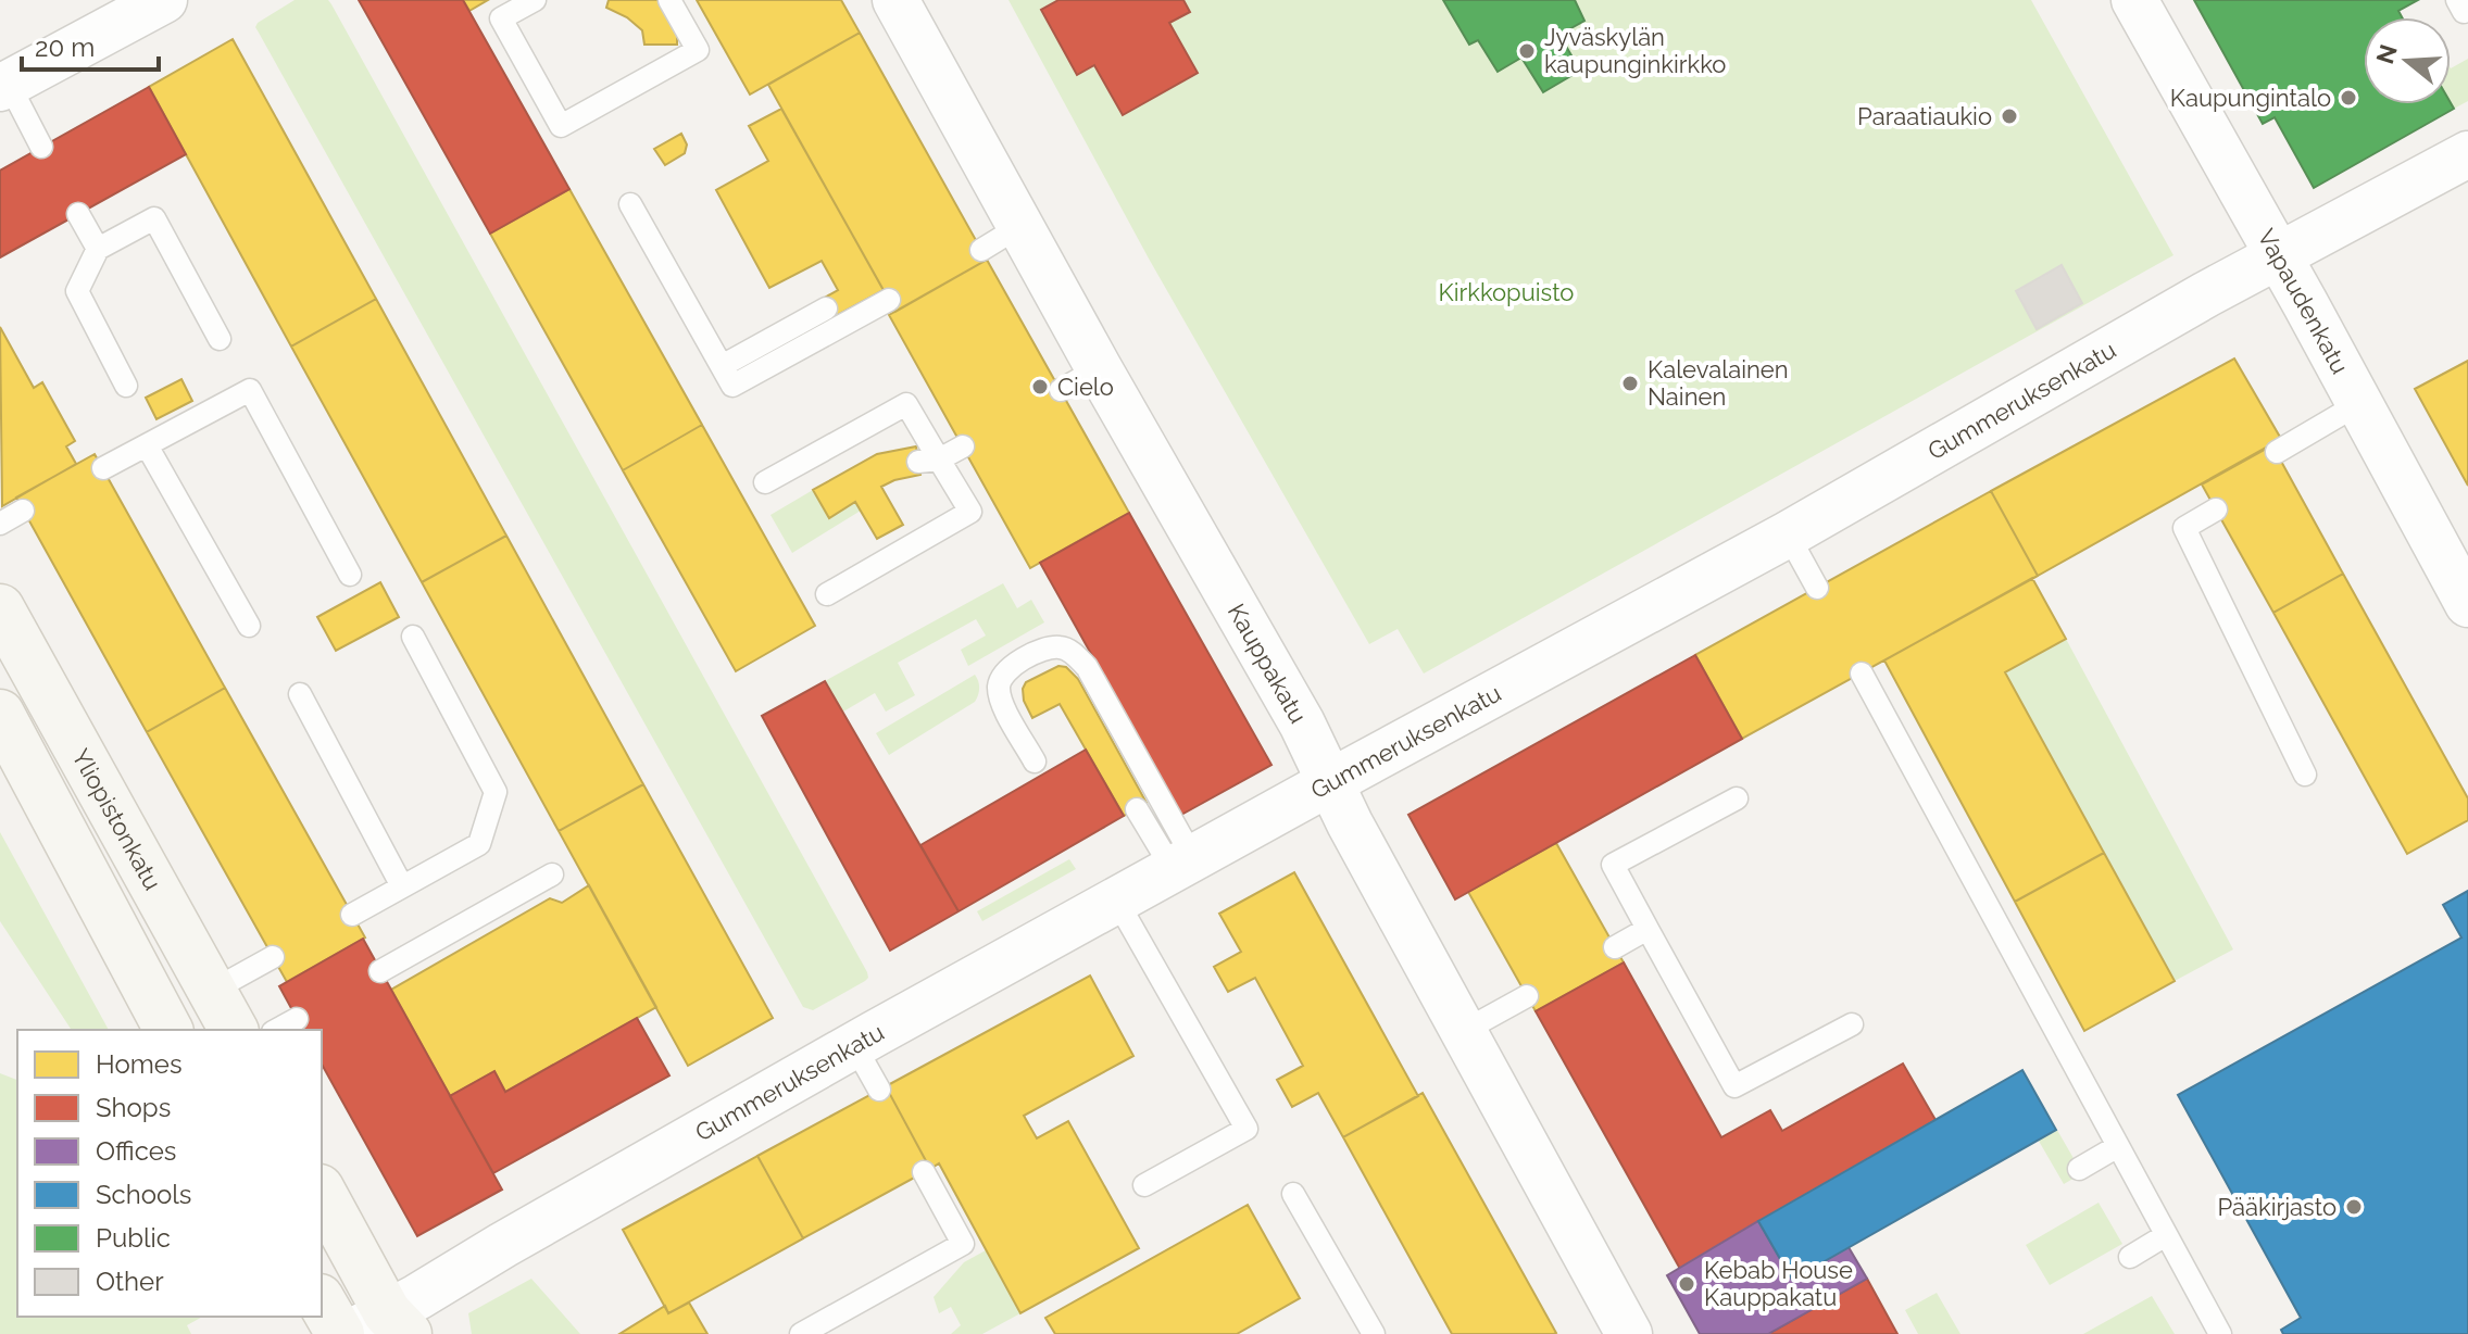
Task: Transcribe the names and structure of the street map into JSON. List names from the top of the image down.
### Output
{
  "streets": {
    "main road": ["Yliopistonkatu"],
    "street": ["Vapaudenkatu", "Gummeruksenkatu", "Kauppakatu"]
  },
  "crossings": [
    ["Vapaudenkatu", "Gummeruksenkatu"],
    ["Gummeruksenkatu", "Kauppakatu"]
  ],
  "parks": ["Kirkkopuisto"],
  "places": [
    "Jyväskylän kaupunginkirkko",
    "Kaupungintalo",
    "Paraatiaukio",
    "Kalevalainen Nainen",
    "Cielo",
    "Pääkirjasto",
    "Kebab House Kauppakatu"
  ],
  "legend": [
    "Homes",
    "Shops",
    "Offices",
    "Schools",
    "Public",
    "Other"
  ],
  "scale_bar": "20 m",
  "north": "left"
}
